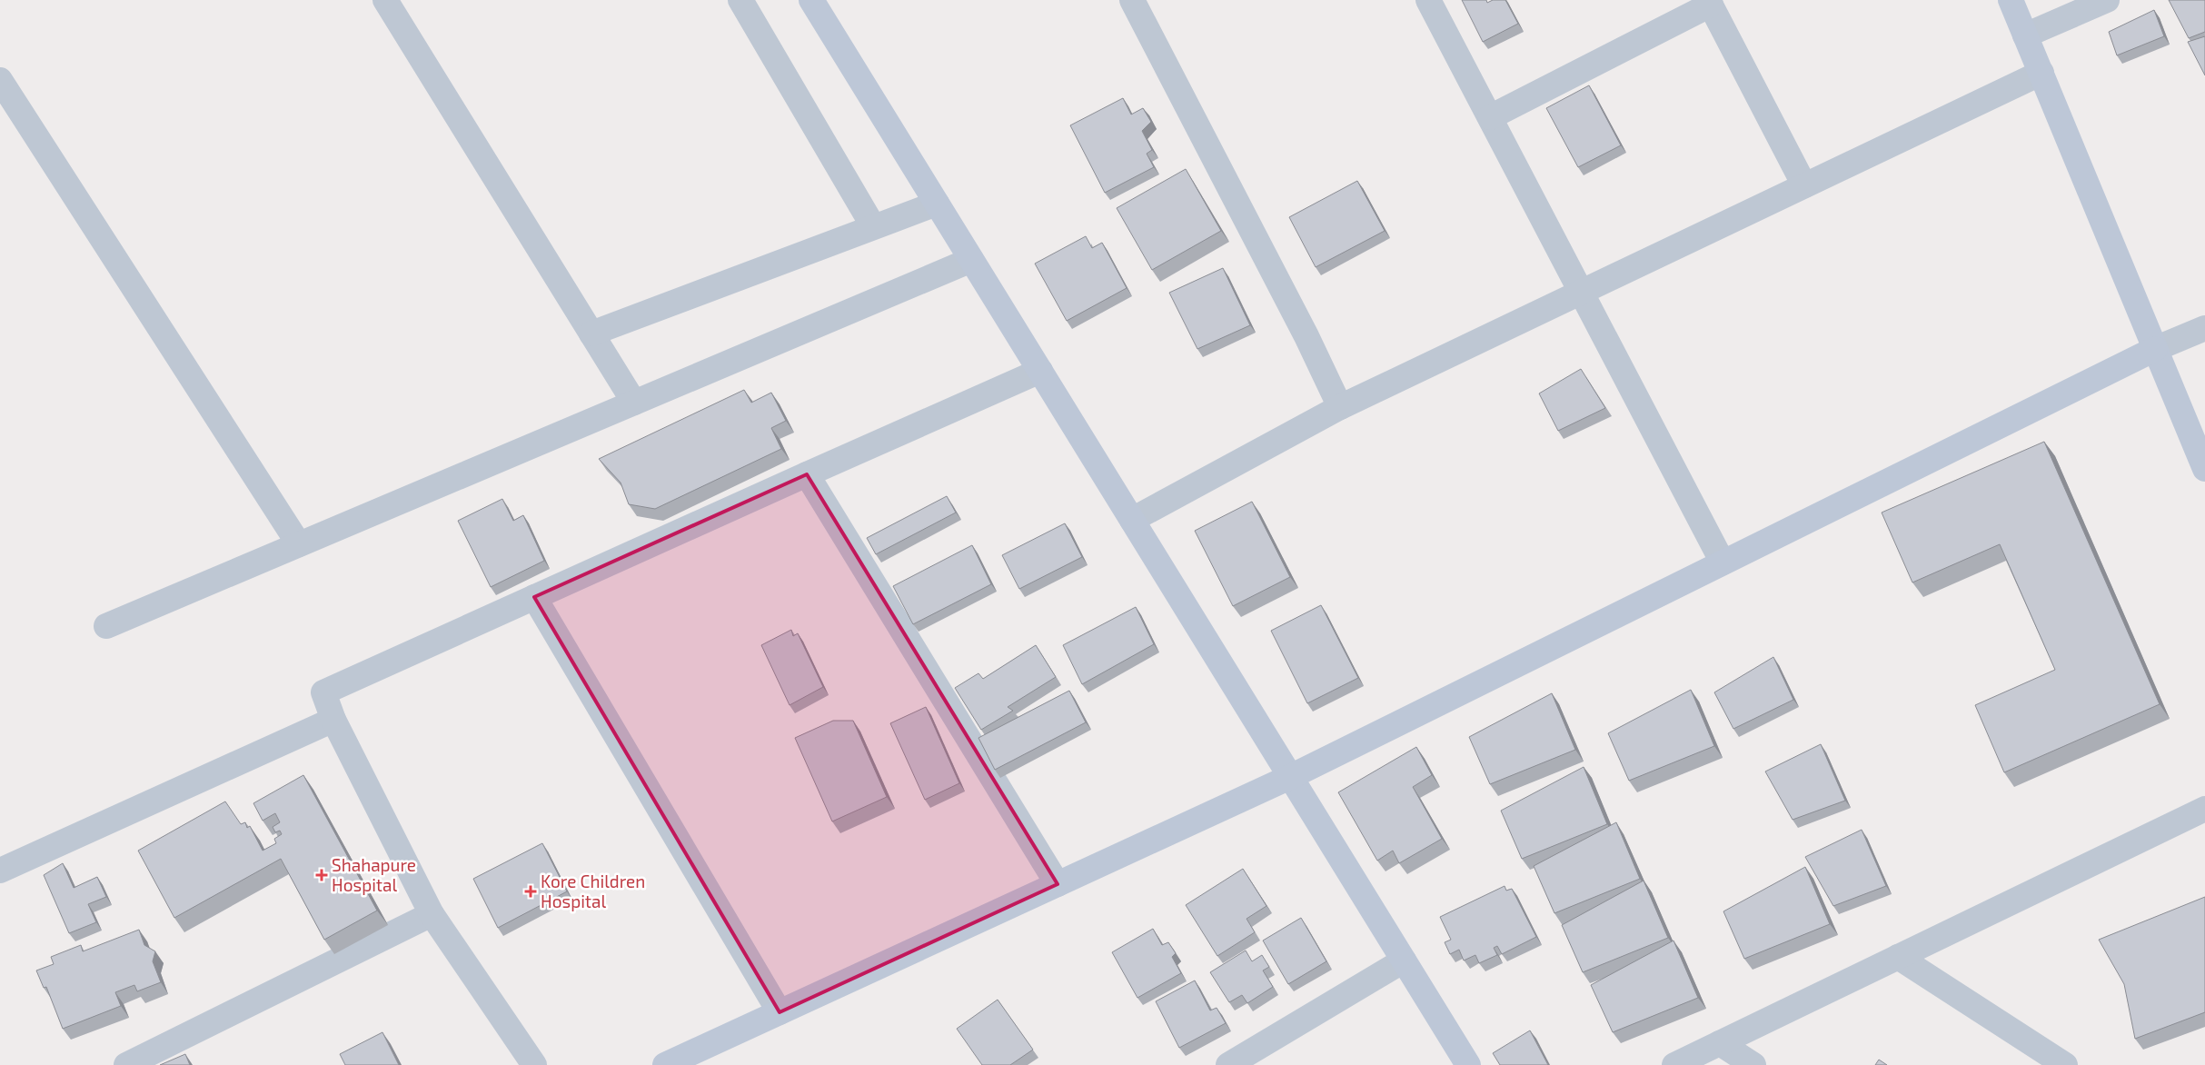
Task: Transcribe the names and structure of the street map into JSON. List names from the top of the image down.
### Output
{
  "places": {
    "health": ["Shahapure Hospital", "Kore Children Hospital"]
  }
}
